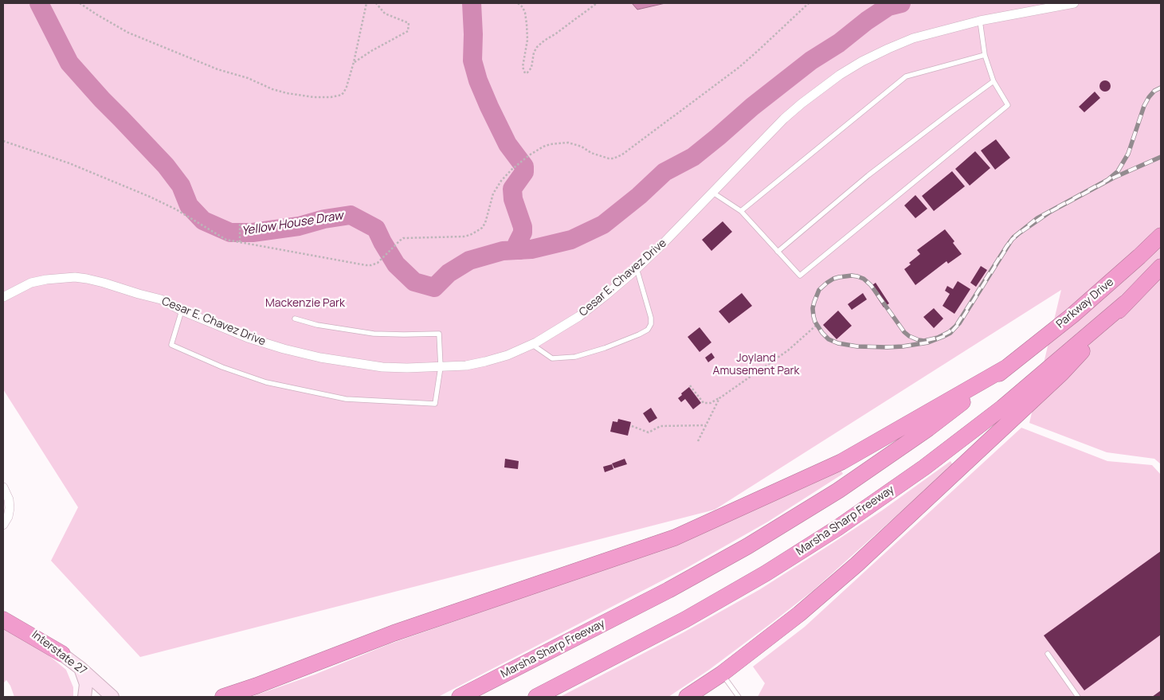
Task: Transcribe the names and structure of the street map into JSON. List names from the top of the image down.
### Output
{
  "streets": {
    "highway": ["Parkway Drive", "Marsha Sharp Freeway"],
    "main road": ["Interstate 27"],
    "street": ["Cesar E. Chavez Drive"]
  },
  "crossings": [
    ["Parkway Drive", "Marsha Sharp Freeway"]
  ],
  "water": ["Yellow House Draw"],
  "parks": ["Mackenzie Park", "Joyland Amusement Park"]
}
